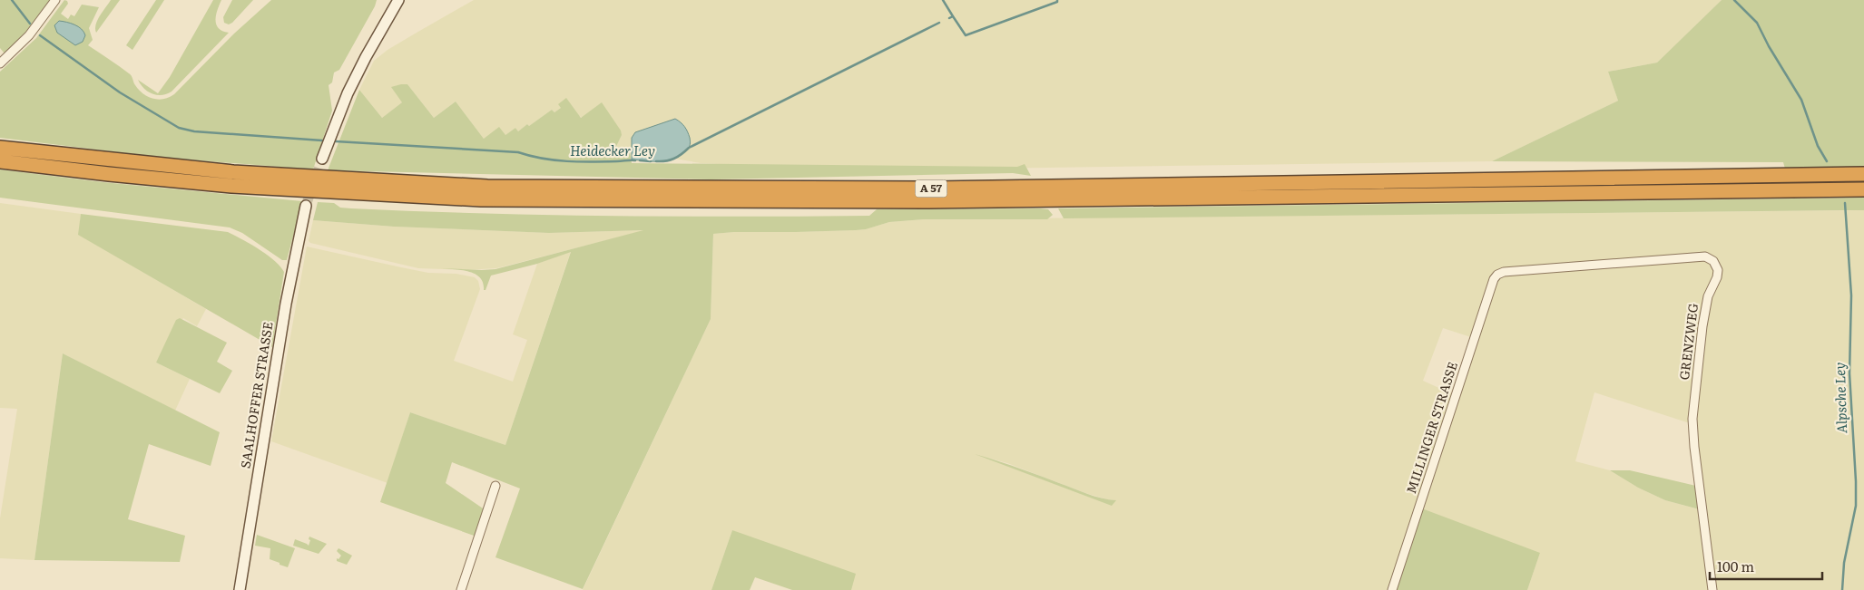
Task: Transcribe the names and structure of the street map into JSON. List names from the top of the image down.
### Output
{
  "streets": {
    "highway": ["A 57"],
    "street": ["GRENZWEG", "SAALHOFFER STRASSE", "MILLINGER STRASSE"]
  },
  "crossings": [
    ["GRENZWEG", "MILLINGER STRASSE"]
  ],
  "water": ["Heidecker Ley", "Alpsche Ley"],
  "scale_bar": "100 m"
}
